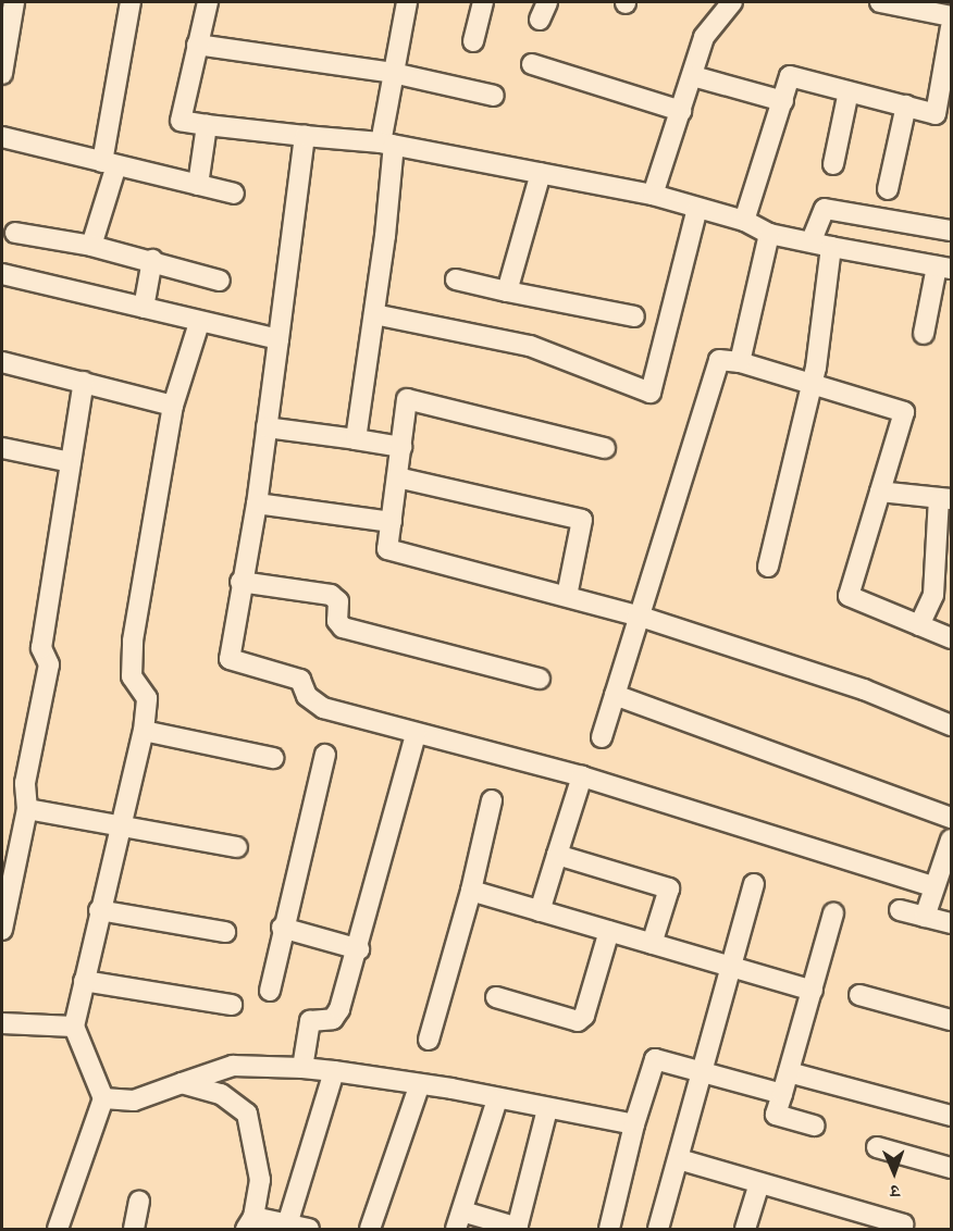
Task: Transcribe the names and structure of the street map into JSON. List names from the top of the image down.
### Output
{
  "north": "bottom"
}
